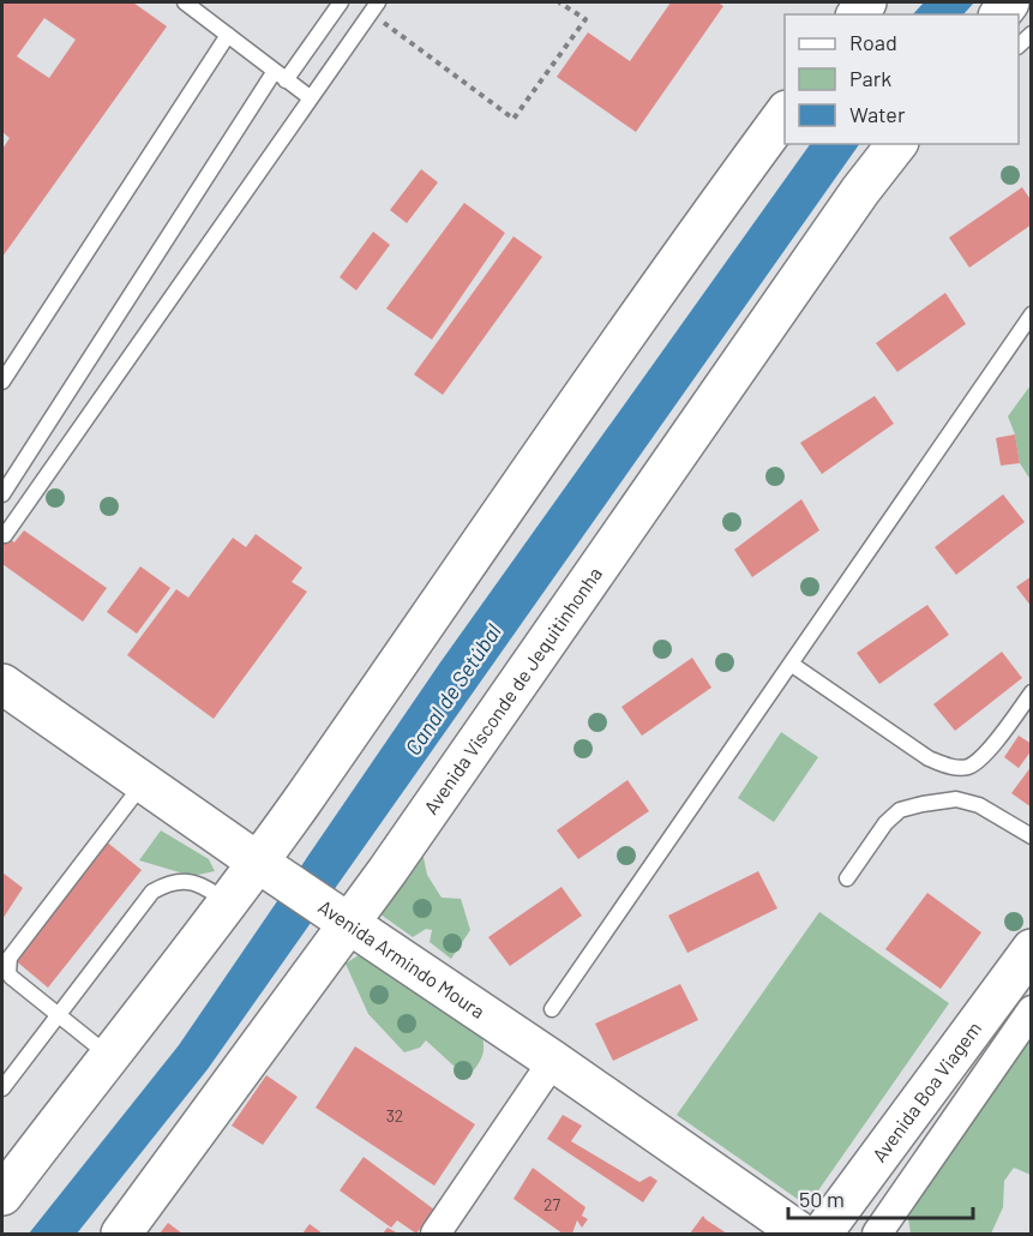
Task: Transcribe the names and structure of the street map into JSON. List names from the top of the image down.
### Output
{
  "streets": {
    "main road": ["Avenida Visconde de Jequitinhonha", "Avenida Armindo Moura", "Avenida Boa Viagem"]
  },
  "crossings": [
    ["Avenida Visconde de Jequitinhonha", "Avenida Armindo Moura"]
  ],
  "water": ["Canal de Setúbal"],
  "house_numbers": ["32", "27"],
  "legend": ["Road", "Park", "Water"],
  "scale_bar": "50 m"
}
